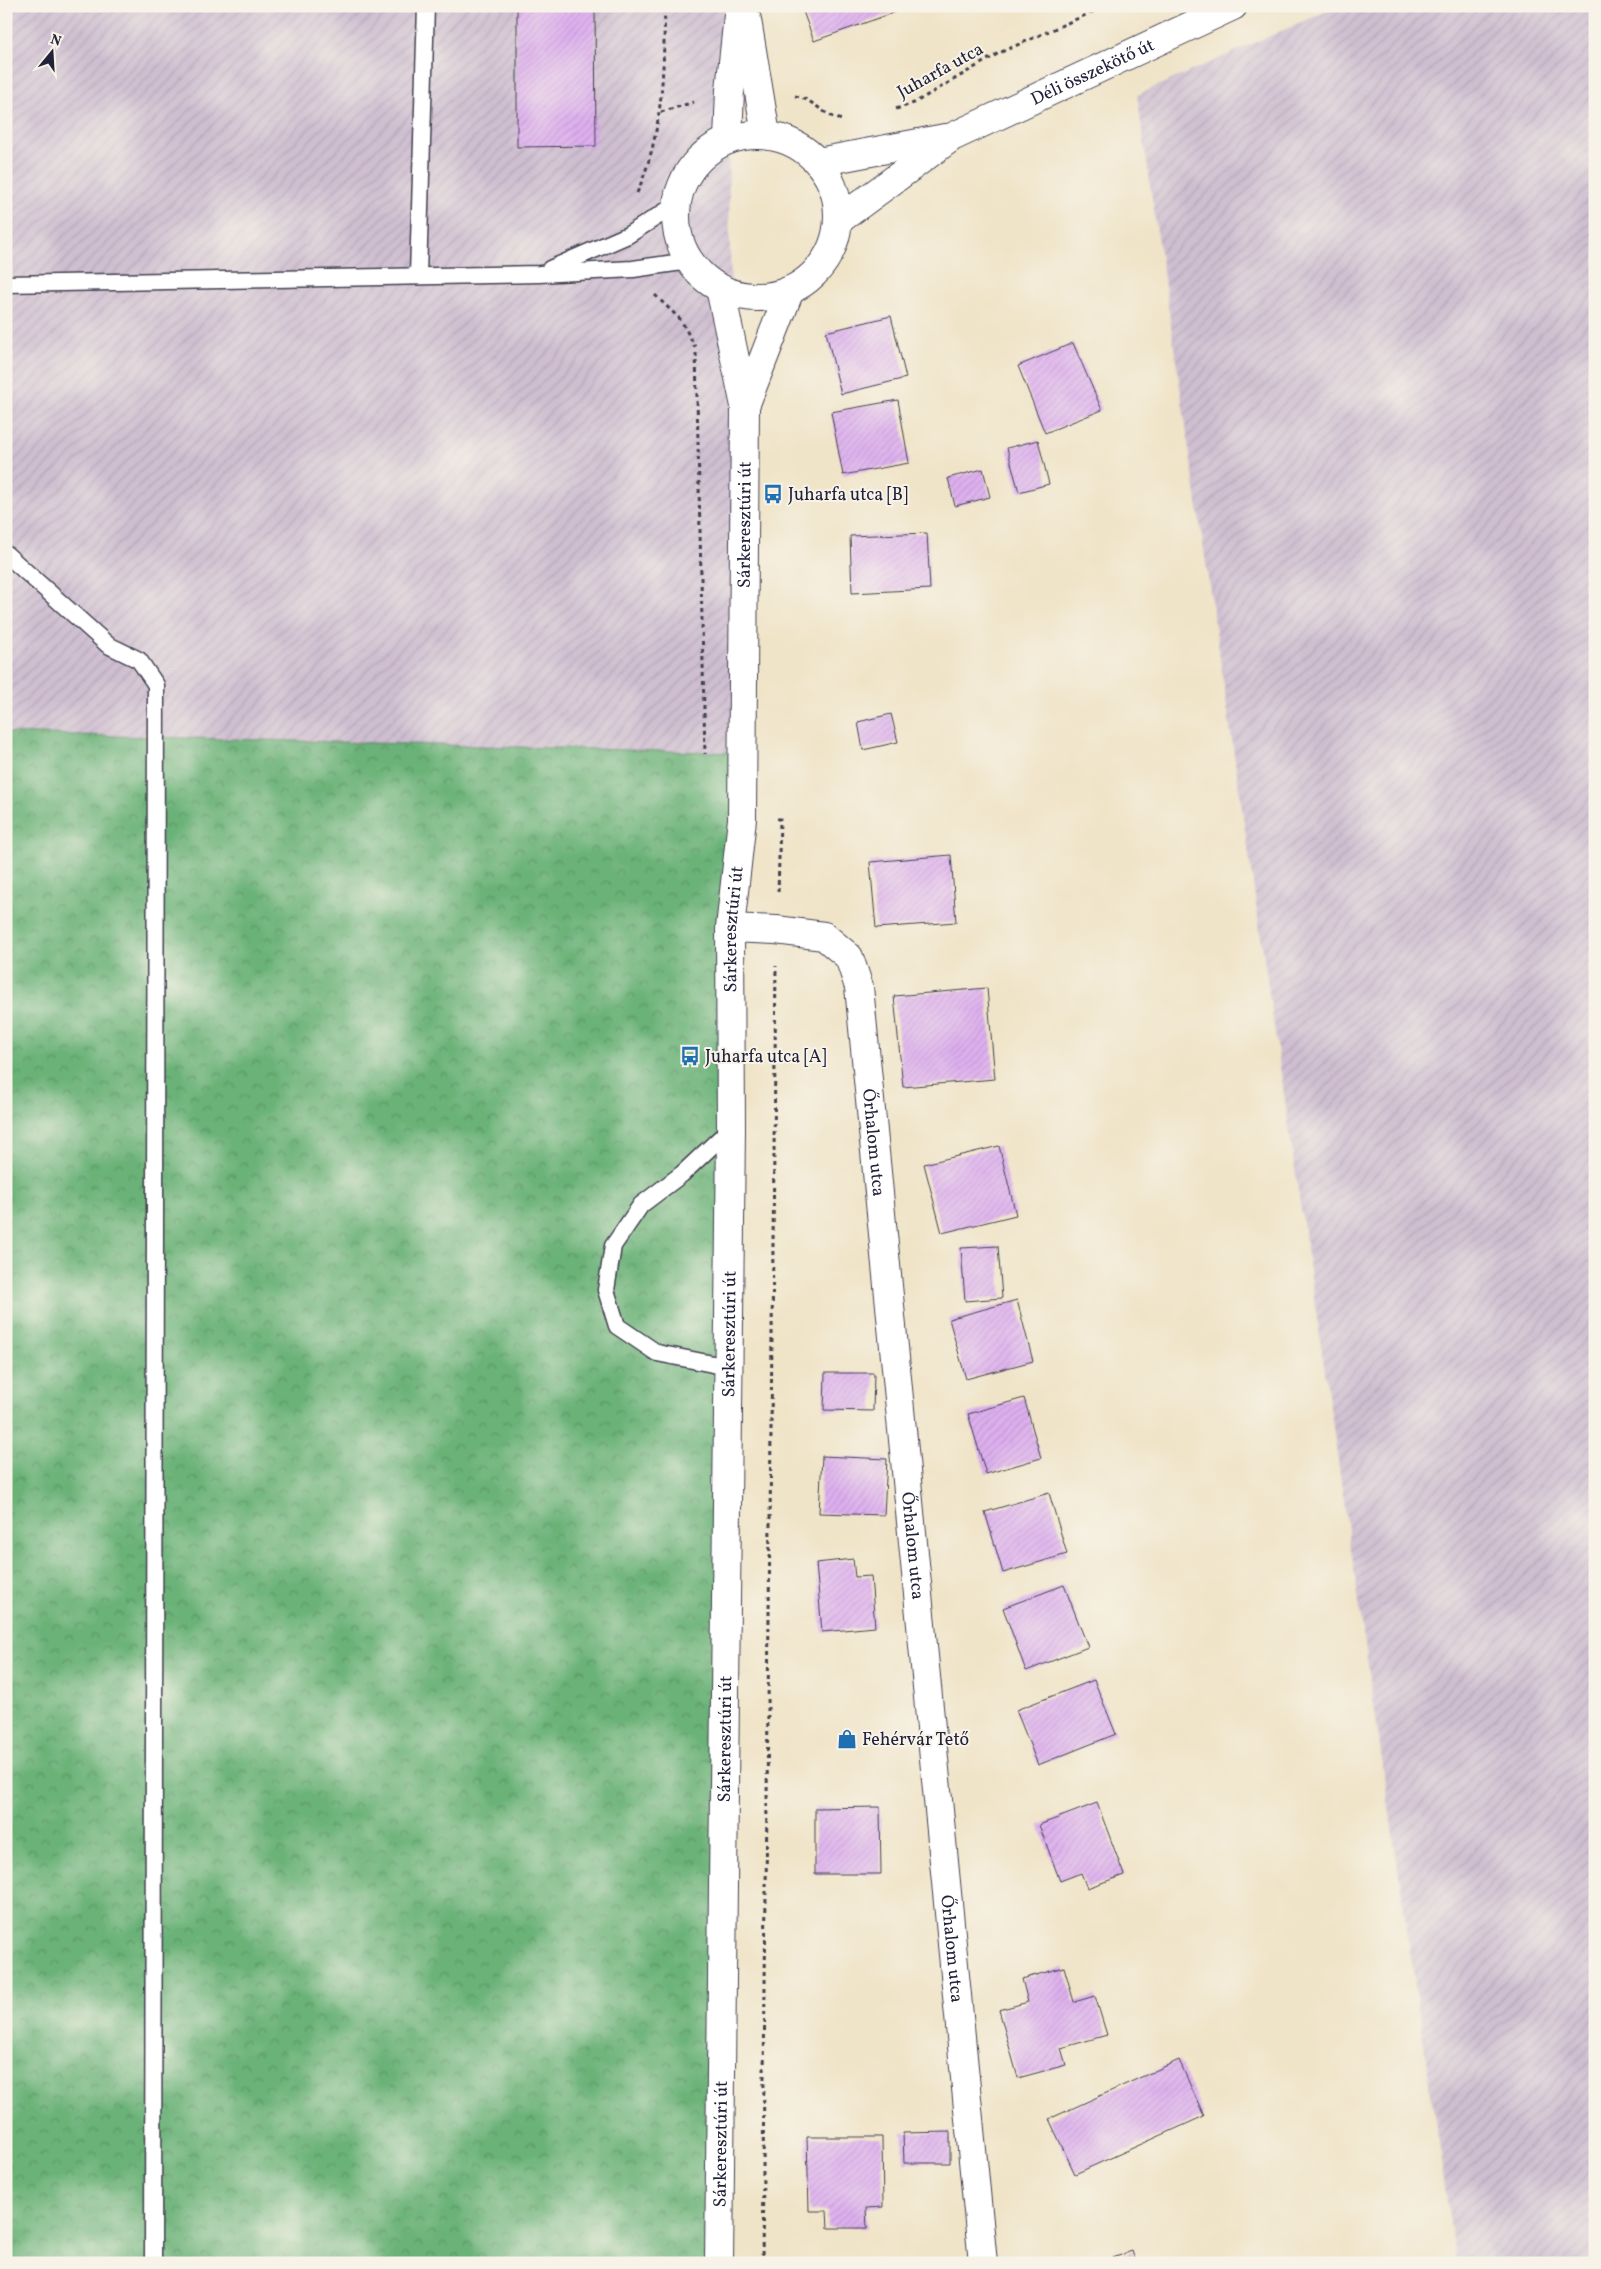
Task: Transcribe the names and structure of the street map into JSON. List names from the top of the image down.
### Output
{
  "streets": {
    "main road": ["Déli összekötő út", "Sárkeresztúri út", "Őrhalom utca"],
    "path": ["Juharfa utca"]
  },
  "crossings": [
    ["Déli összekötő út", "Sárkeresztúri út"],
    ["Sárkeresztúri út", "Őrhalom utca"]
  ],
  "places": {
    "bus stop": ["Juharfa utca [B]", "Juharfa utca [A]"],
    "shop": ["Fehérvár Tető"]
  },
  "north": "top"
}
